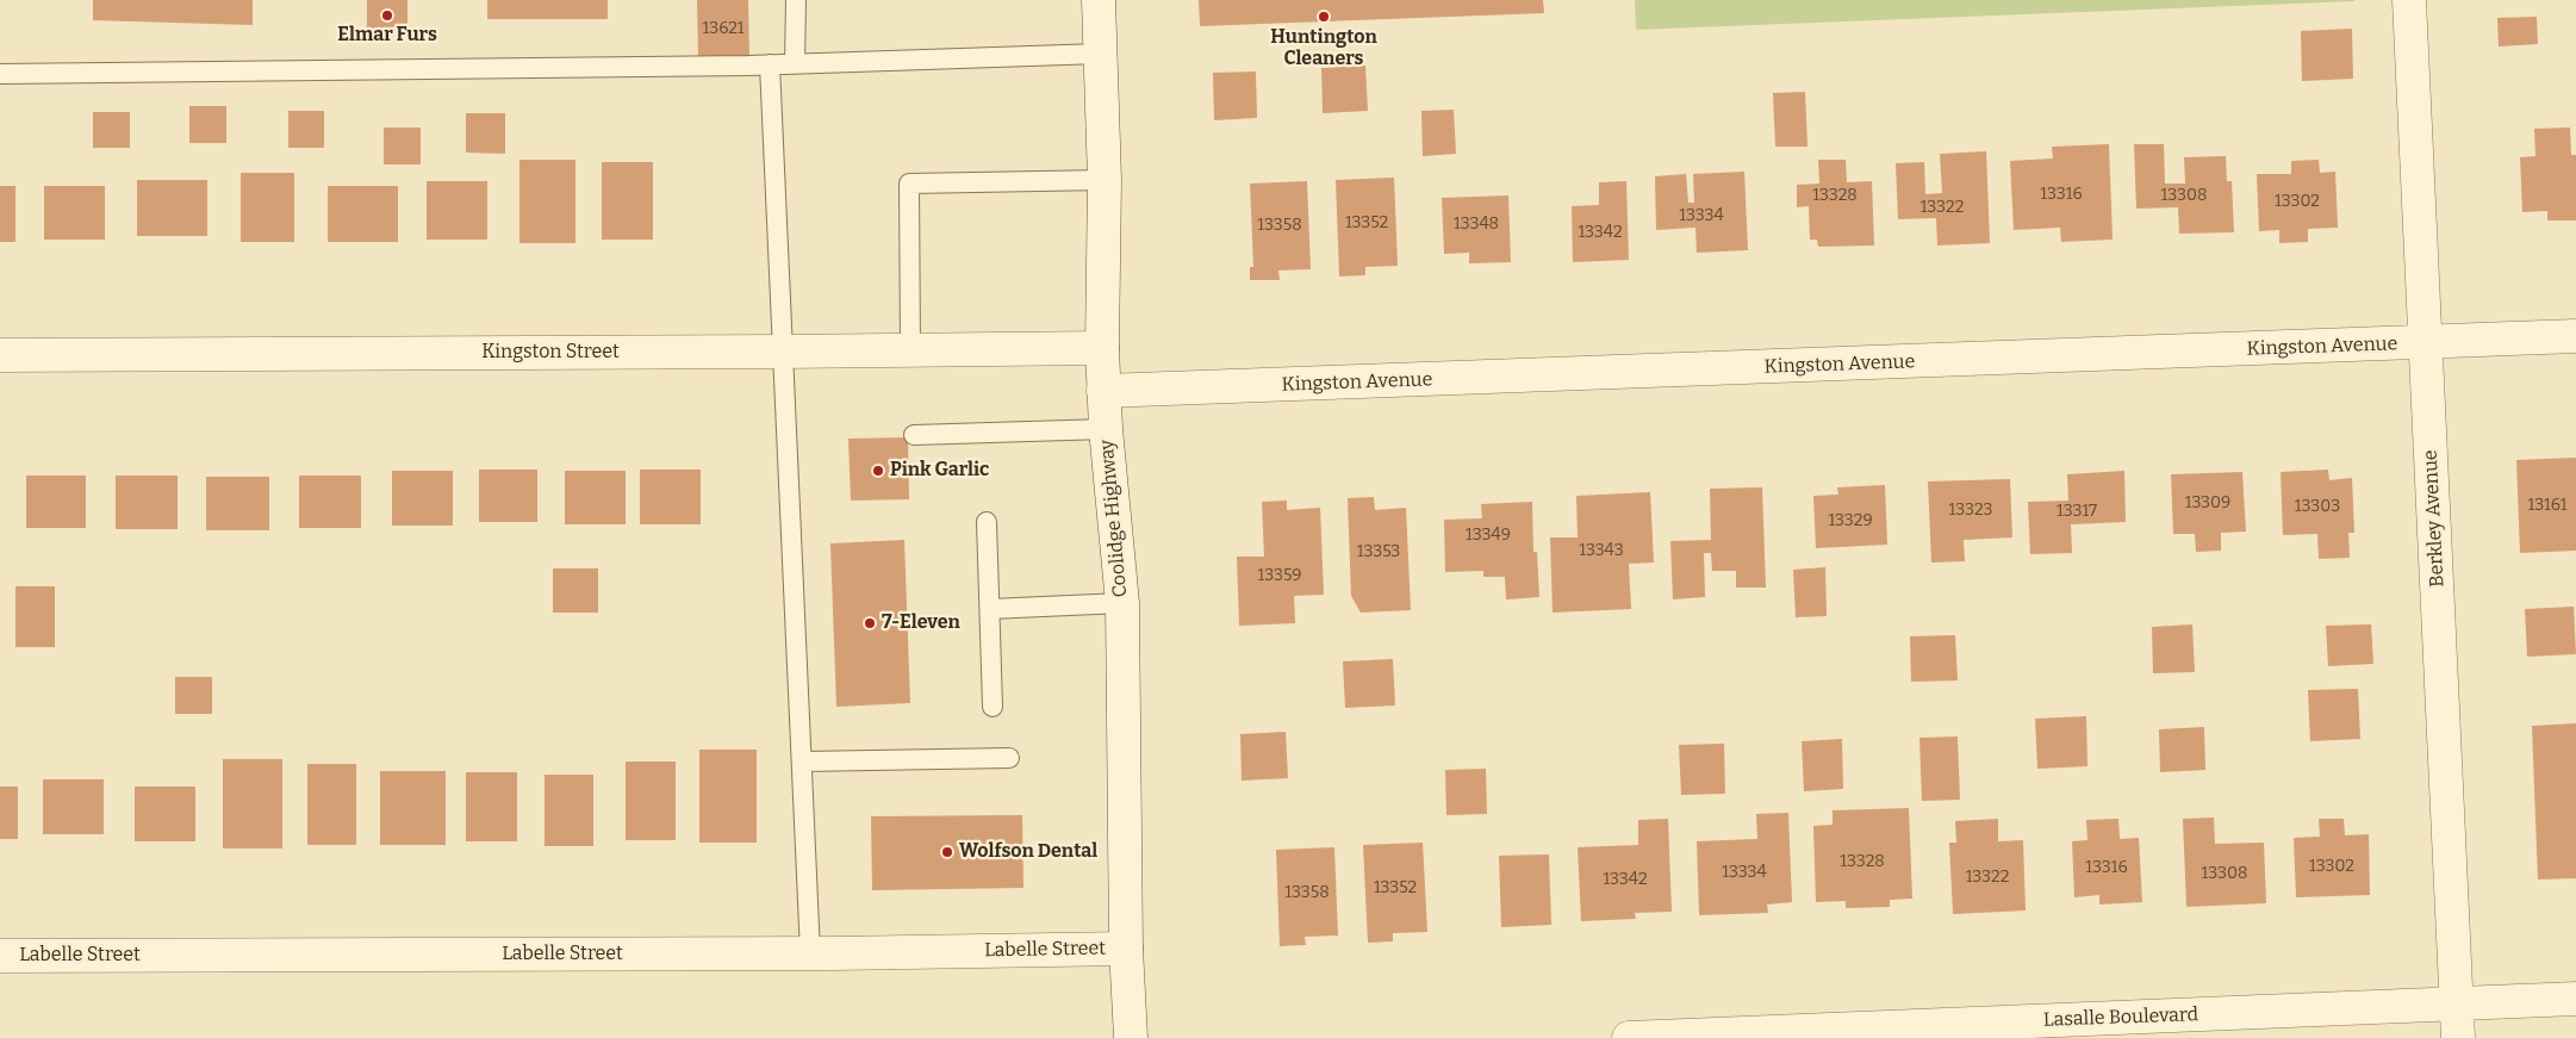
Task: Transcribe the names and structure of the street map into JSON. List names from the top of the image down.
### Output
{
  "streets": {
    "street": [
      "Kingston Avenue",
      "Kingston Street",
      "Coolidge Highway",
      "Berkley Avenue",
      "Labelle Street",
      "Lasalle Boulevard"
    ]
  },
  "crossings": [
    ["Kingston Avenue", "Coolidge Highway"],
    ["Kingston Avenue", "Berkley Avenue"],
    ["Kingston Street", "Coolidge Highway"],
    ["Coolidge Highway", "Labelle Street"],
    ["Berkley Avenue", "Lasalle Boulevard"]
  ],
  "places": [
    "Elmar Furs",
    "Huntington Cleaners",
    "Pink Garlic",
    "7-Eleven",
    "Wolfson Dental"
  ],
  "house_numbers": [
    "13621",
    "13316",
    "13328",
    "13308",
    "13302",
    "13322",
    "13334",
    "13352",
    "13348",
    "13358",
    "13342",
    "13309",
    "13161",
    "13303",
    "13323",
    "13317",
    "13329",
    "13349",
    "13343",
    "13353",
    "13359",
    "13328",
    "13302",
    "13316",
    "13334",
    "13308",
    "13322",
    "13342",
    "13352",
    "13358"
  ]
}
